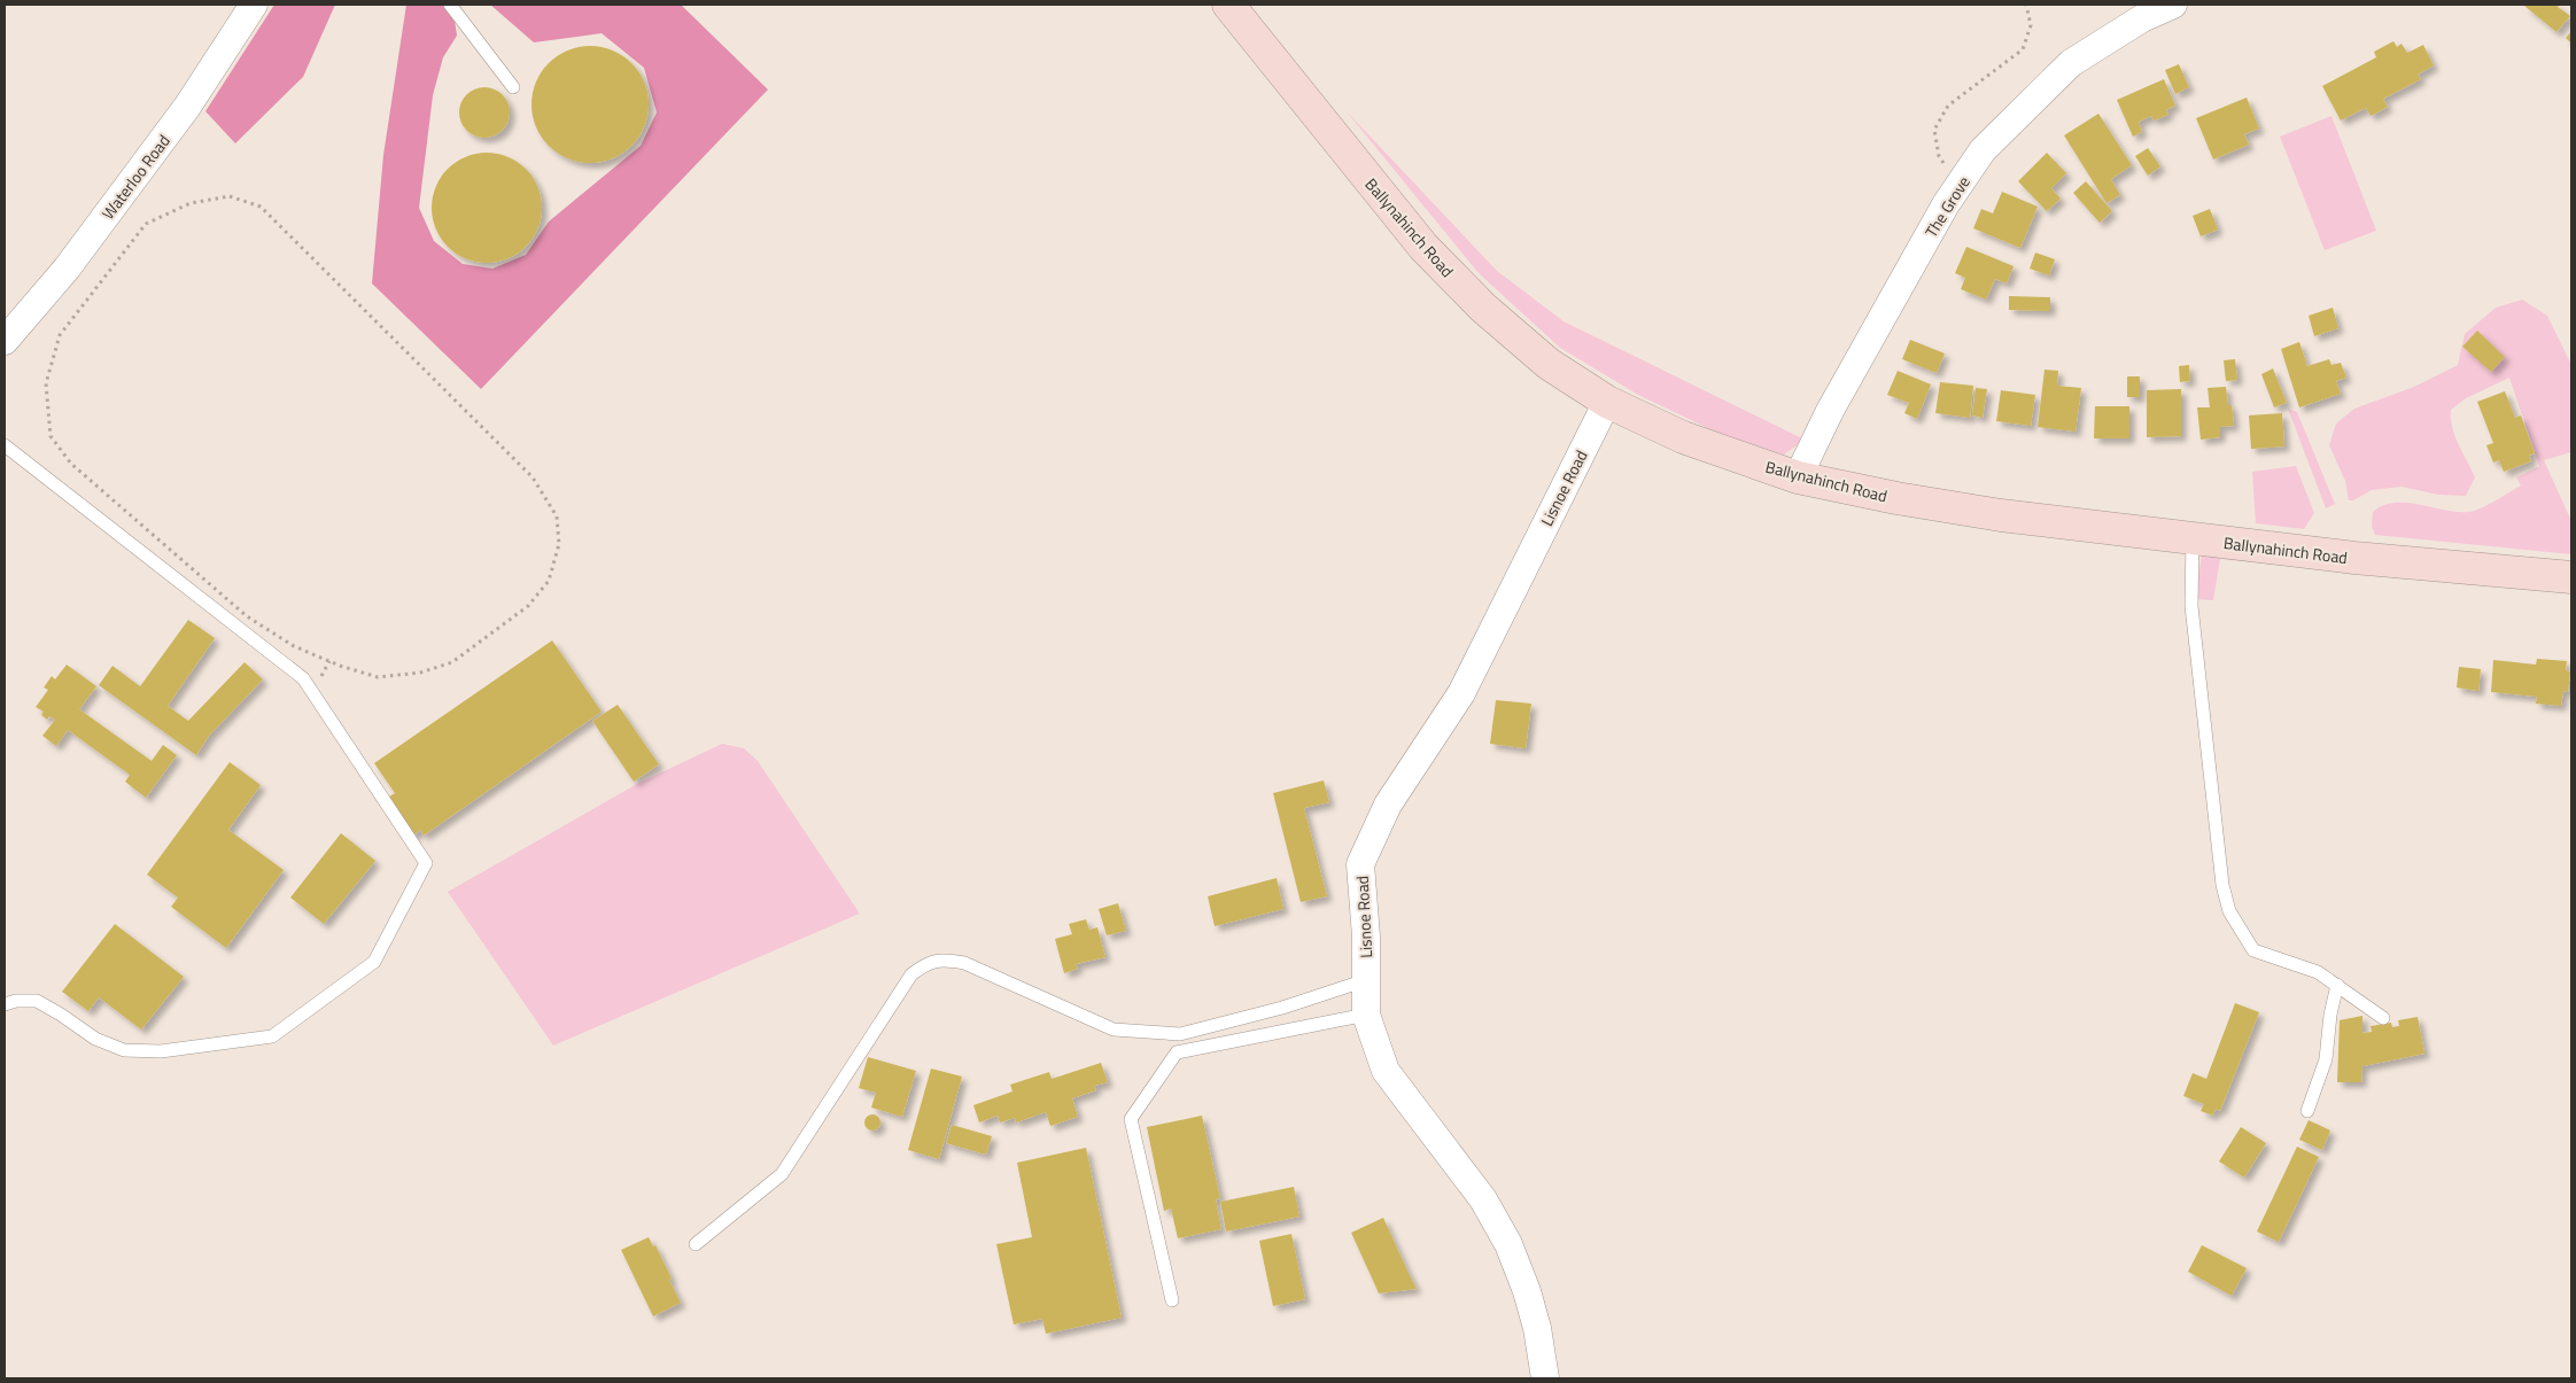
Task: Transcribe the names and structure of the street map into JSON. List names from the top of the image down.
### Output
{
  "streets": {
    "street": [
      "Waterloo Road",
      "The Grove",
      "Ballynahinch Road",
      "Lisnoe Road"
    ]
  },
  "crossings": [
    ["The Grove", "Ballynahinch Road"],
    ["Ballynahinch Road", "Lisnoe Road"]
  ]
}
